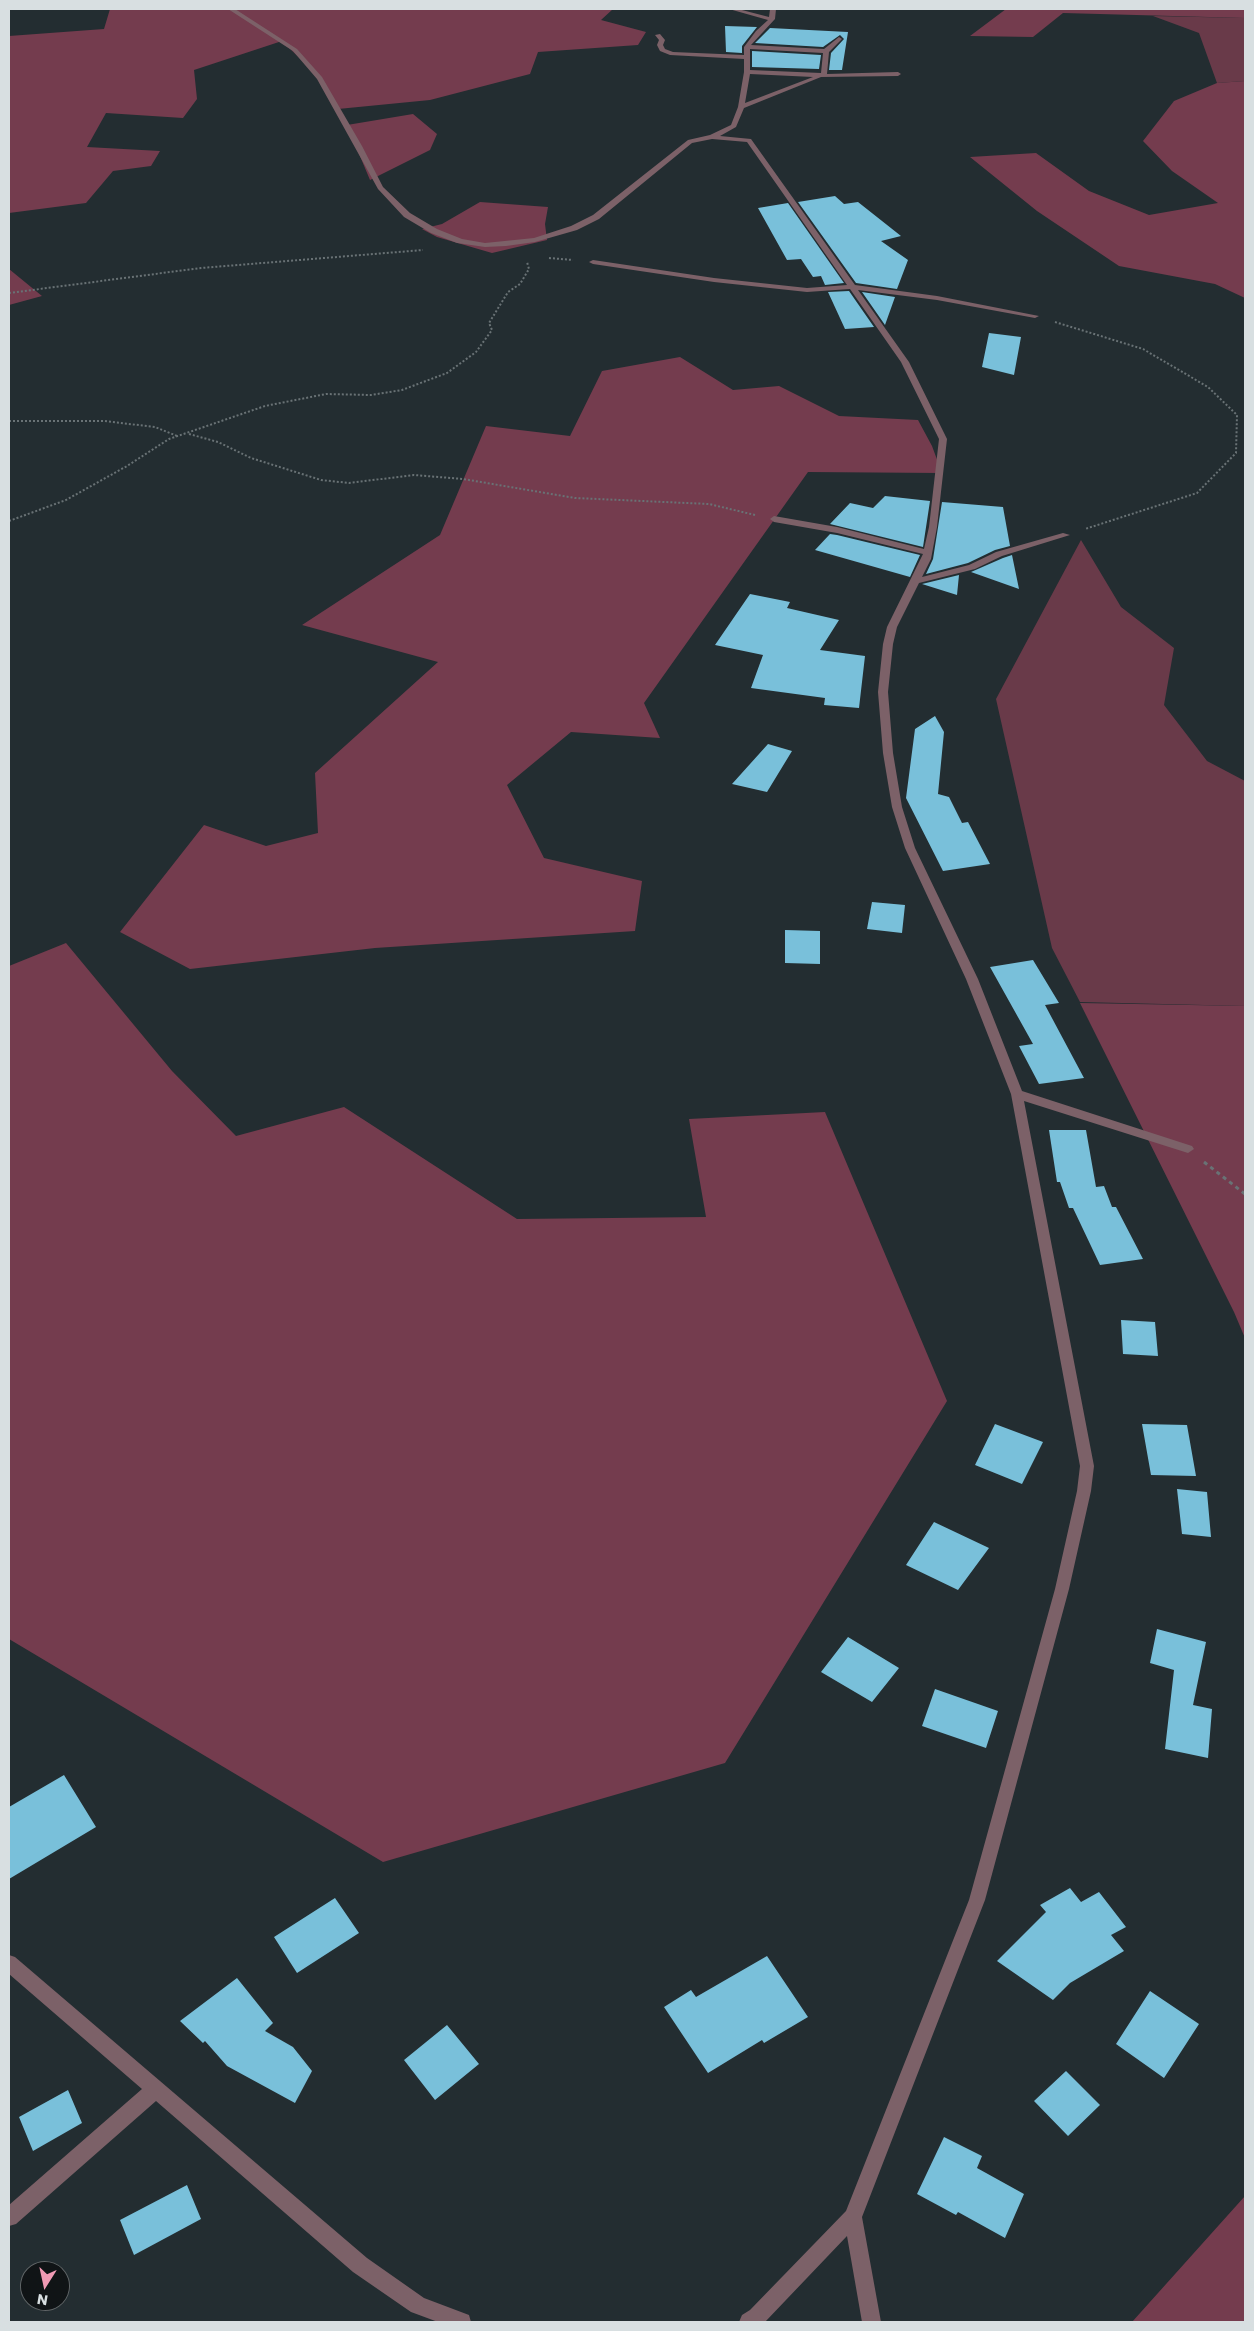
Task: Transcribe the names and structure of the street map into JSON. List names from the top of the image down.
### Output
{
  "north": "bottom"
}
